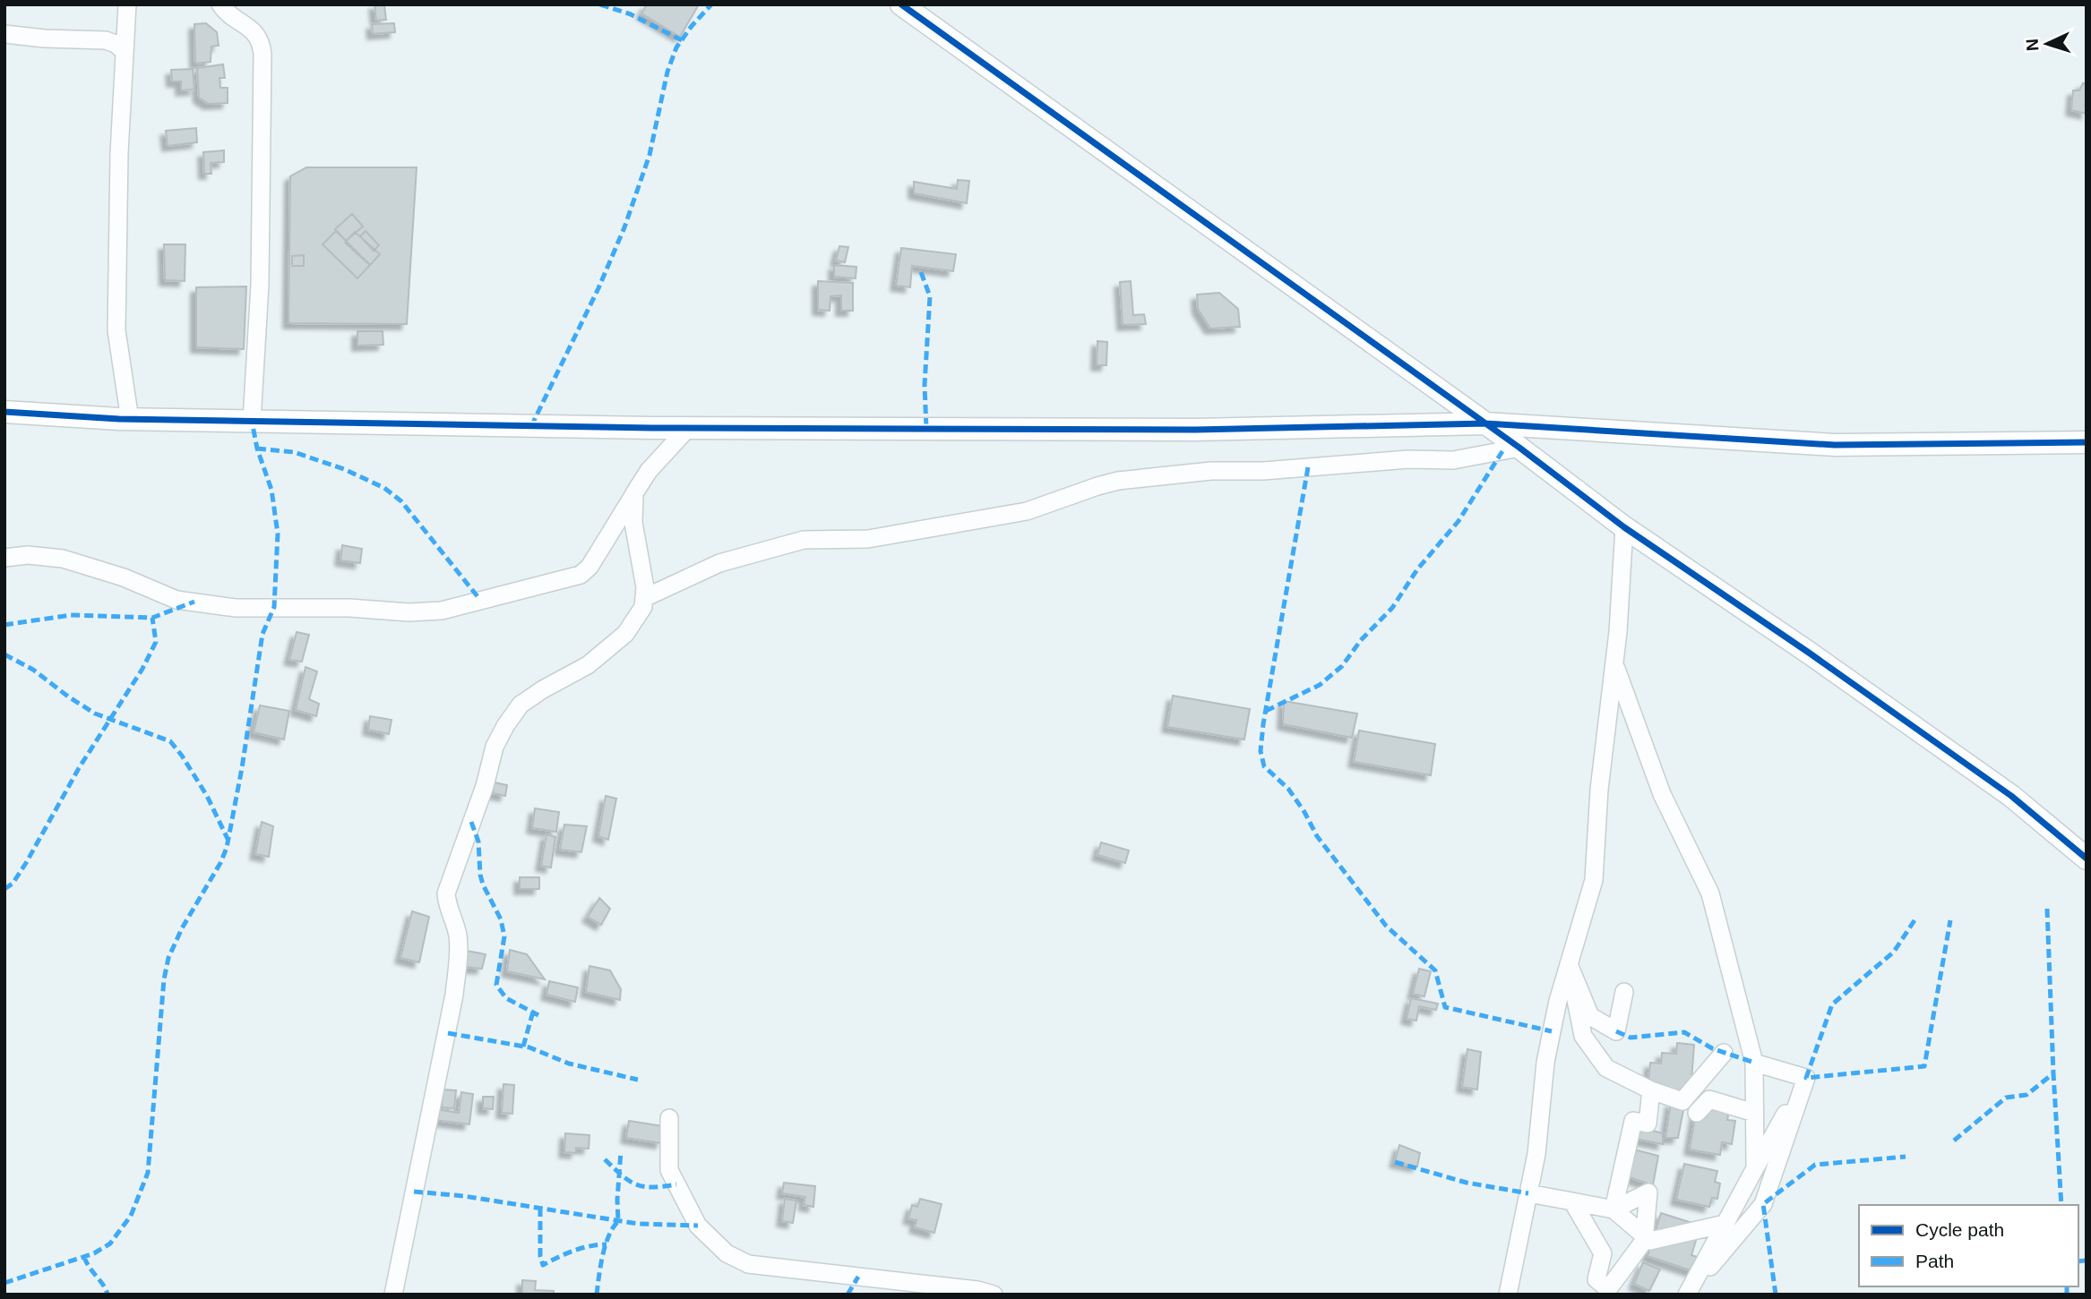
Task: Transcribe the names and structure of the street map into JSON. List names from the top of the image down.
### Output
{
  "legend": ["Cycle path", "Path"],
  "north": "left"
}
